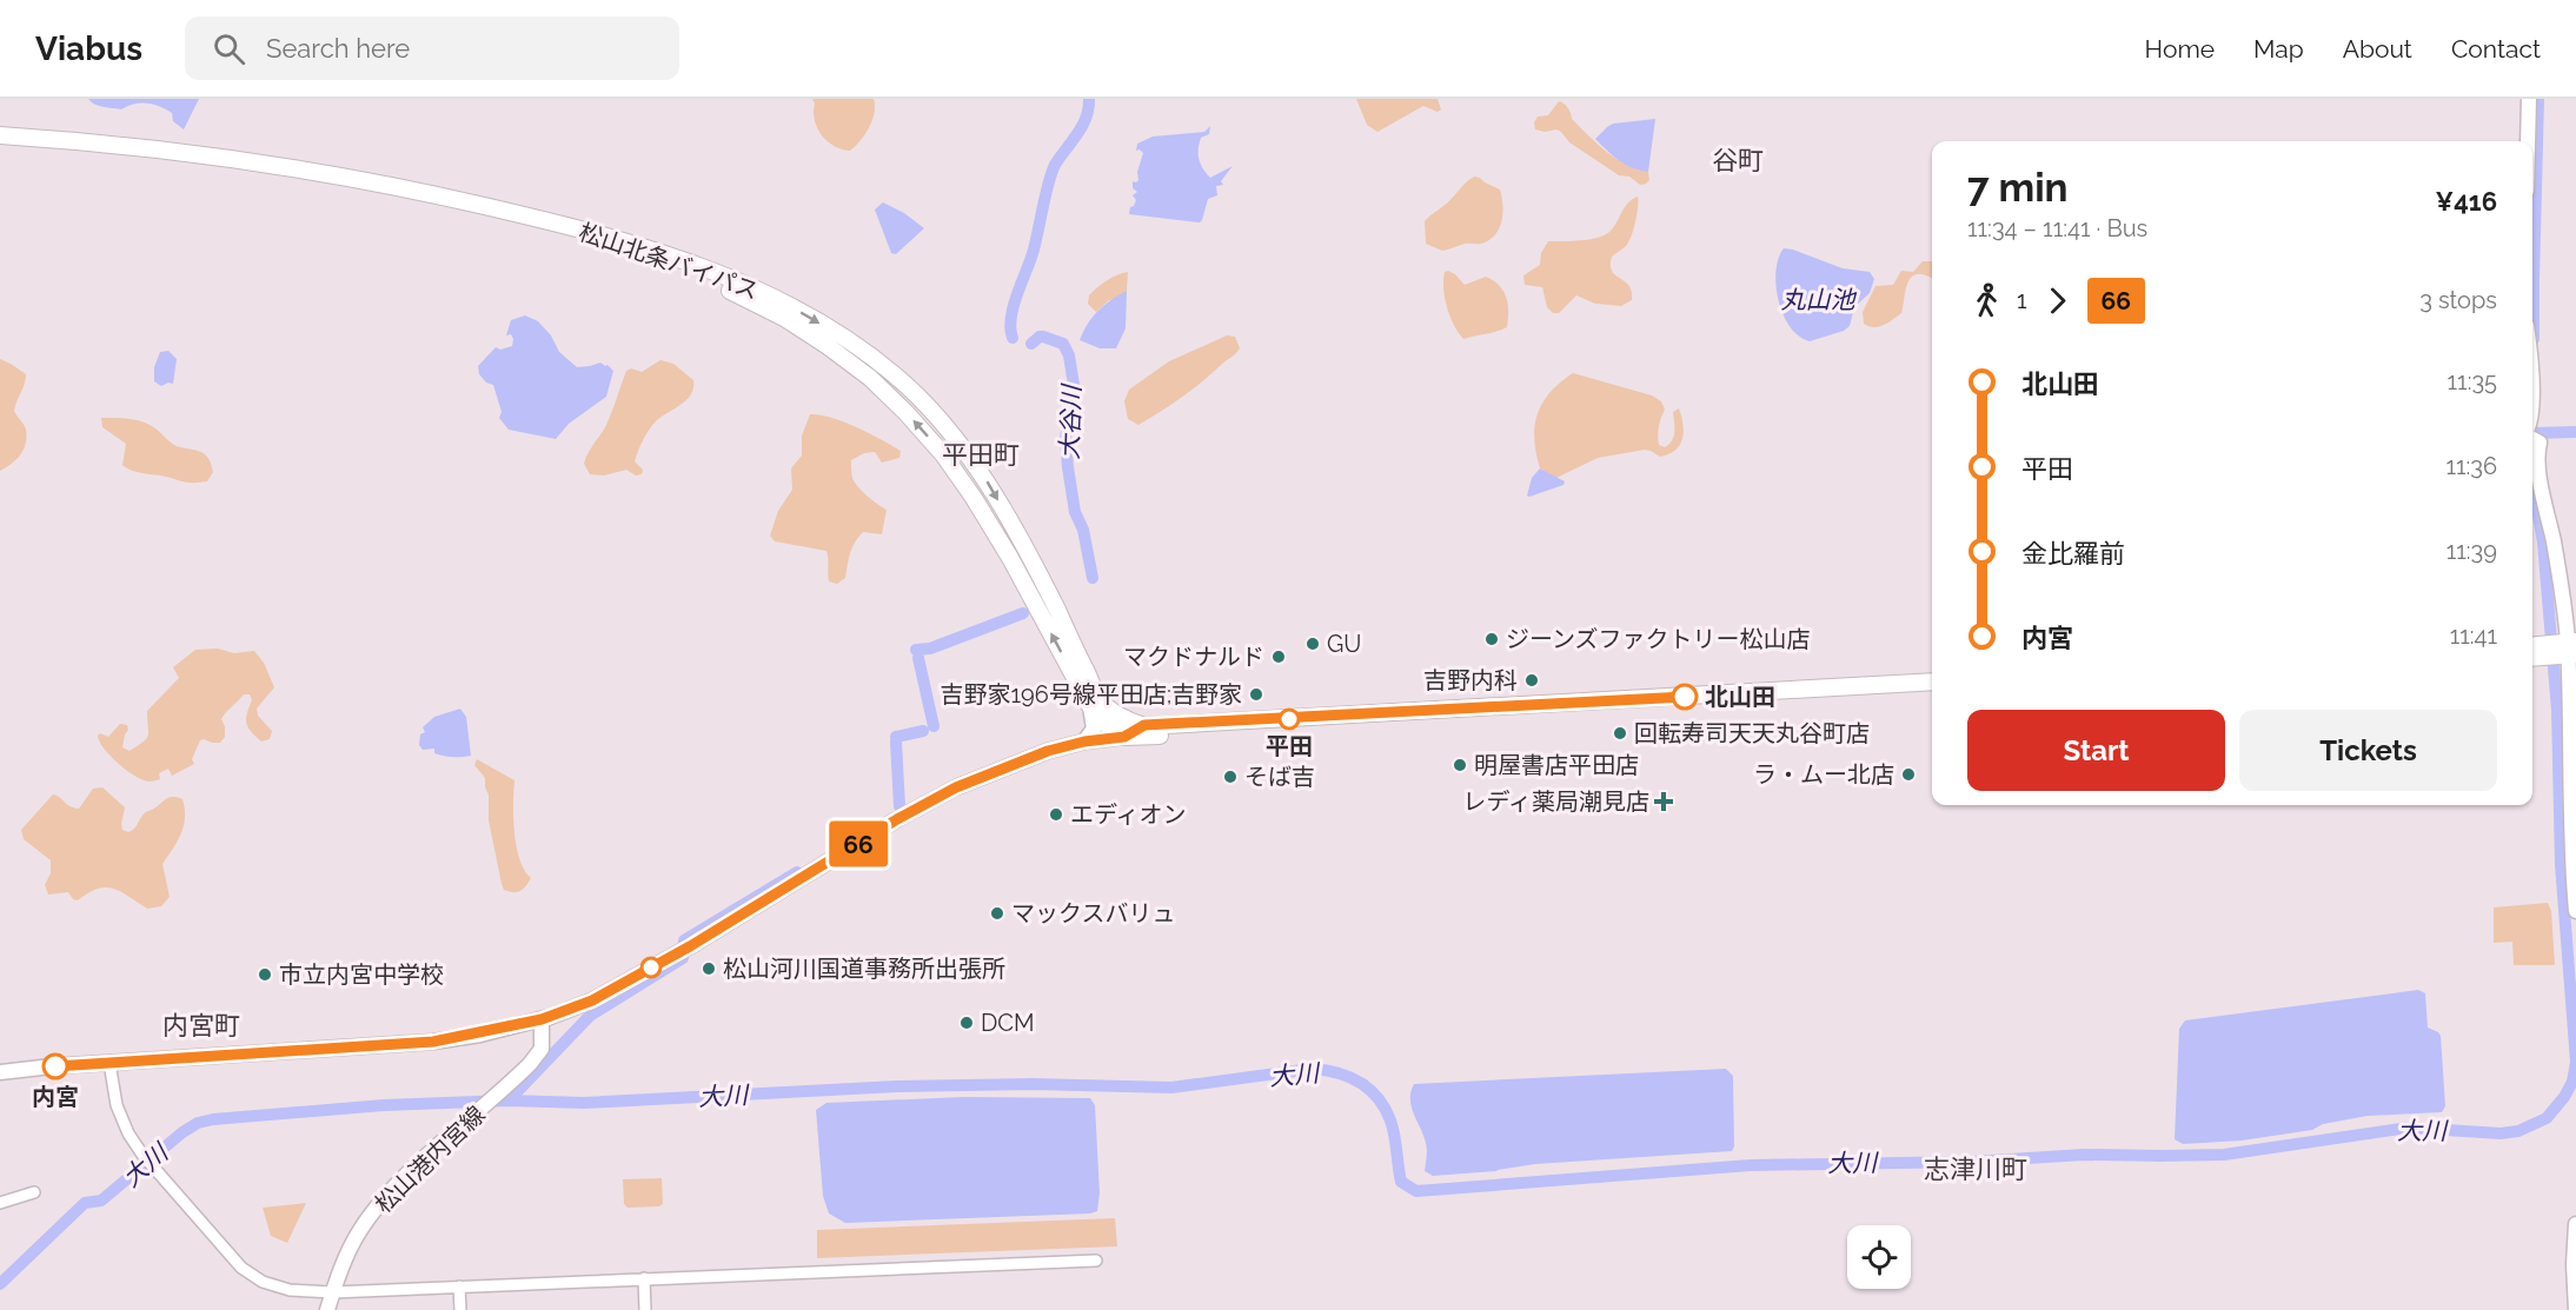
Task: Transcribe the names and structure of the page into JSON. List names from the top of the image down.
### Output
{
  "streets": {
    "highway": ["松山北条バイパス"],
    "main road": ["松山港内宮線"]
  },
  "districts": [
    "谷町",
    "平田町",
    "内宮町",
    "志津川町"
  ],
  "water": ["丸山池", "大谷川", "大川"],
  "places": {
    "other": [
      "ジーンズファクトリー松山店",
      "GU",
      "マクドナルド",
      "吉野内科",
      "吉野家196号線平田店;吉野家",
      "北山田",
      "平田",
      "回転寿司天天丸谷町店",
      "明屋書店平田店",
      "ラ・ムー北店",
      "そば吉",
      "エディオン",
      "マックスバリュ",
      "松山河川国道事務所出張所",
      "市立内宮中学校",
      "DCM",
      "内宮"
    ],
    "health": ["レディ薬局潮見店"]
  },
  "lines": ["bus line 66"],
  "page": {
    "header": "Viabus",
    "search": "Search here",
    "nav": [
      "Home",
      "Map",
      "About",
      "Contact"
    ],
    "on_map": "66",
    "heading": ["7 min", "11:34 – 11:41 · Bus", "¥416"],
    "legs": ["1", "66", "3 stops"],
    "list": [
      {
        "name": "北山田",
        "value": "11:35"
      },
      {
        "name": "平田",
        "value": "11:36"
      },
      {
        "name": "金比羅前",
        "value": "11:39"
      },
      {
        "name": "内宮",
        "value": "11:41"
      }
    ],
    "buttons": ["Start", "Tickets"]
  }
}
